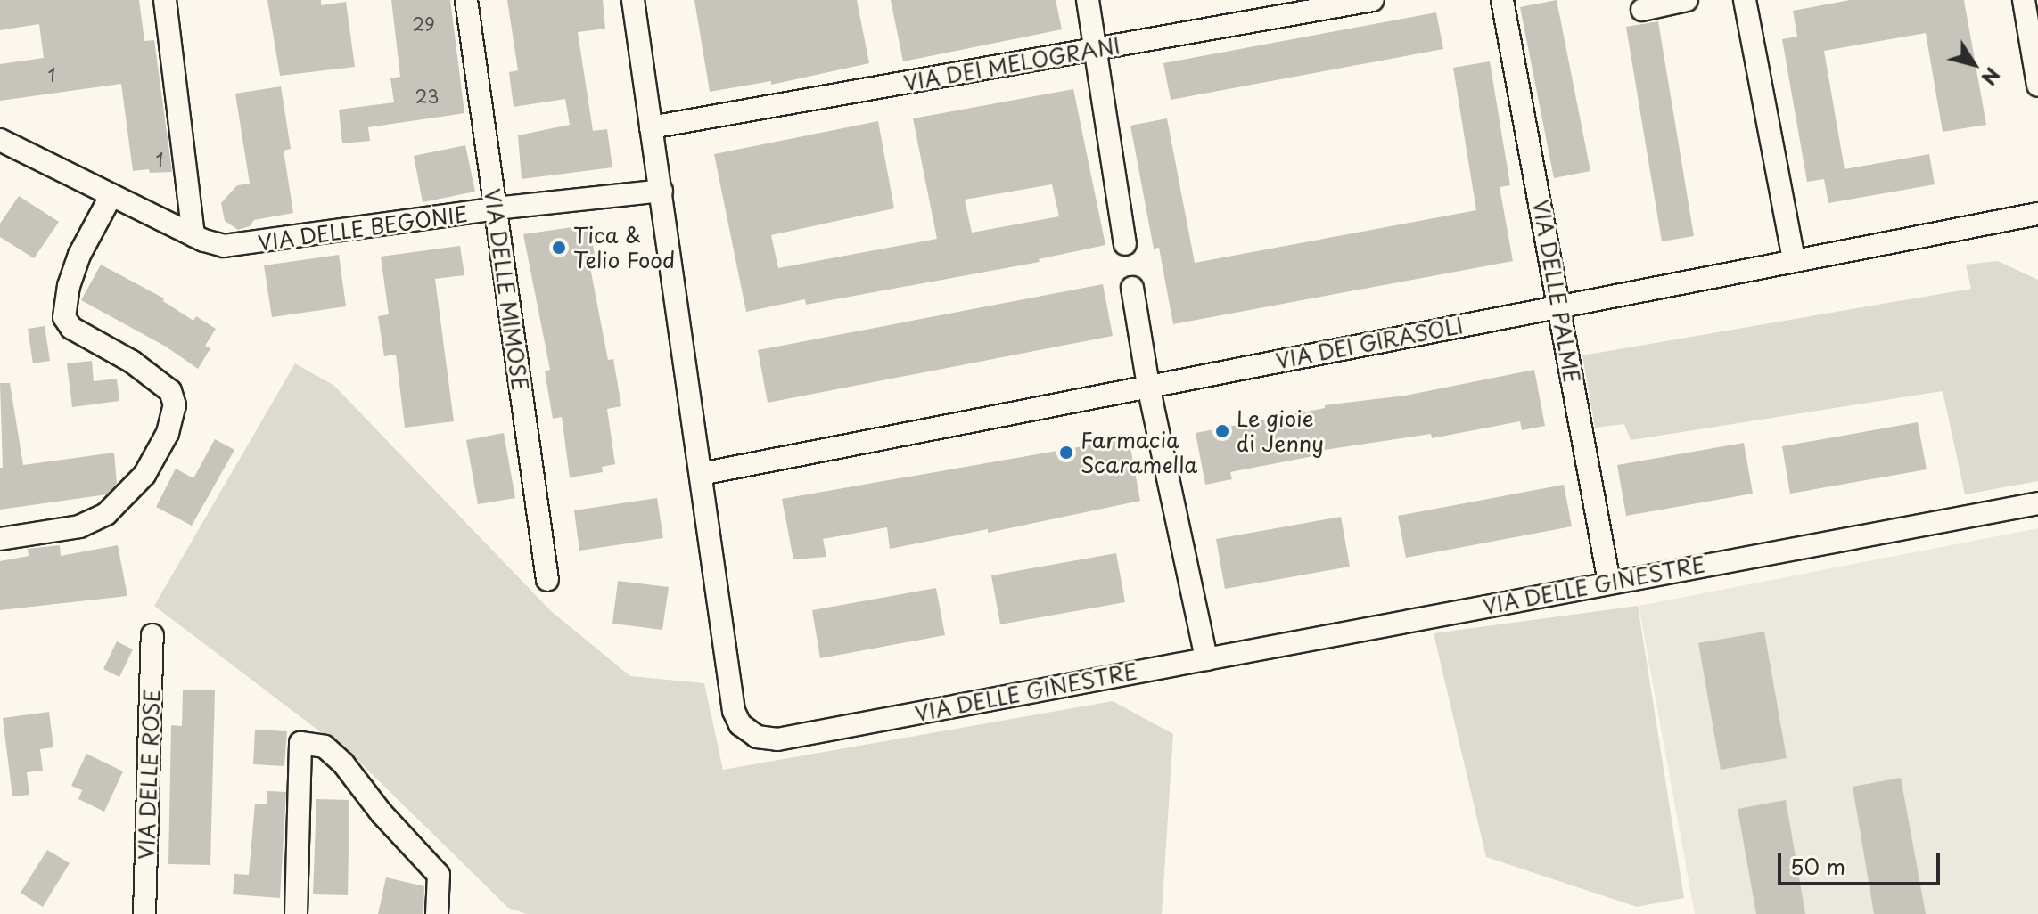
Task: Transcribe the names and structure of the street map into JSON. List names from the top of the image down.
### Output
{
  "streets": {
    "street": [
      "VIA DEI MELOGRANI",
      "VIA DELLE BEGONIE",
      "VIA DELLE MIMOSE",
      "VIA DELLE PALME",
      "VIA DEI GIRASOLI",
      "VIA DELLE GINESTRE",
      "VIA DELLE ROSE"
    ]
  },
  "crossings": [
    ["VIA DEI MELOGRANI", "VIA DELLE GINESTRE"],
    ["VIA DELLE BEGONIE", "VIA DELLE MIMOSE"],
    ["VIA DELLE BEGONIE", "VIA DELLE GINESTRE"],
    ["VIA DELLE PALME", "VIA DEI GIRASOLI"],
    ["VIA DELLE PALME", "VIA DELLE GINESTRE"],
    ["VIA DEI GIRASOLI", "VIA DELLE GINESTRE"]
  ],
  "places": ["Tica & Telio Food", "Le gioie di Jenny", "Farmacia Scaramella"],
  "house_numbers": [
    "29",
    "1",
    "23",
    "1"
  ],
  "scale_bar": "50 m",
  "north": "bottom right"
}
